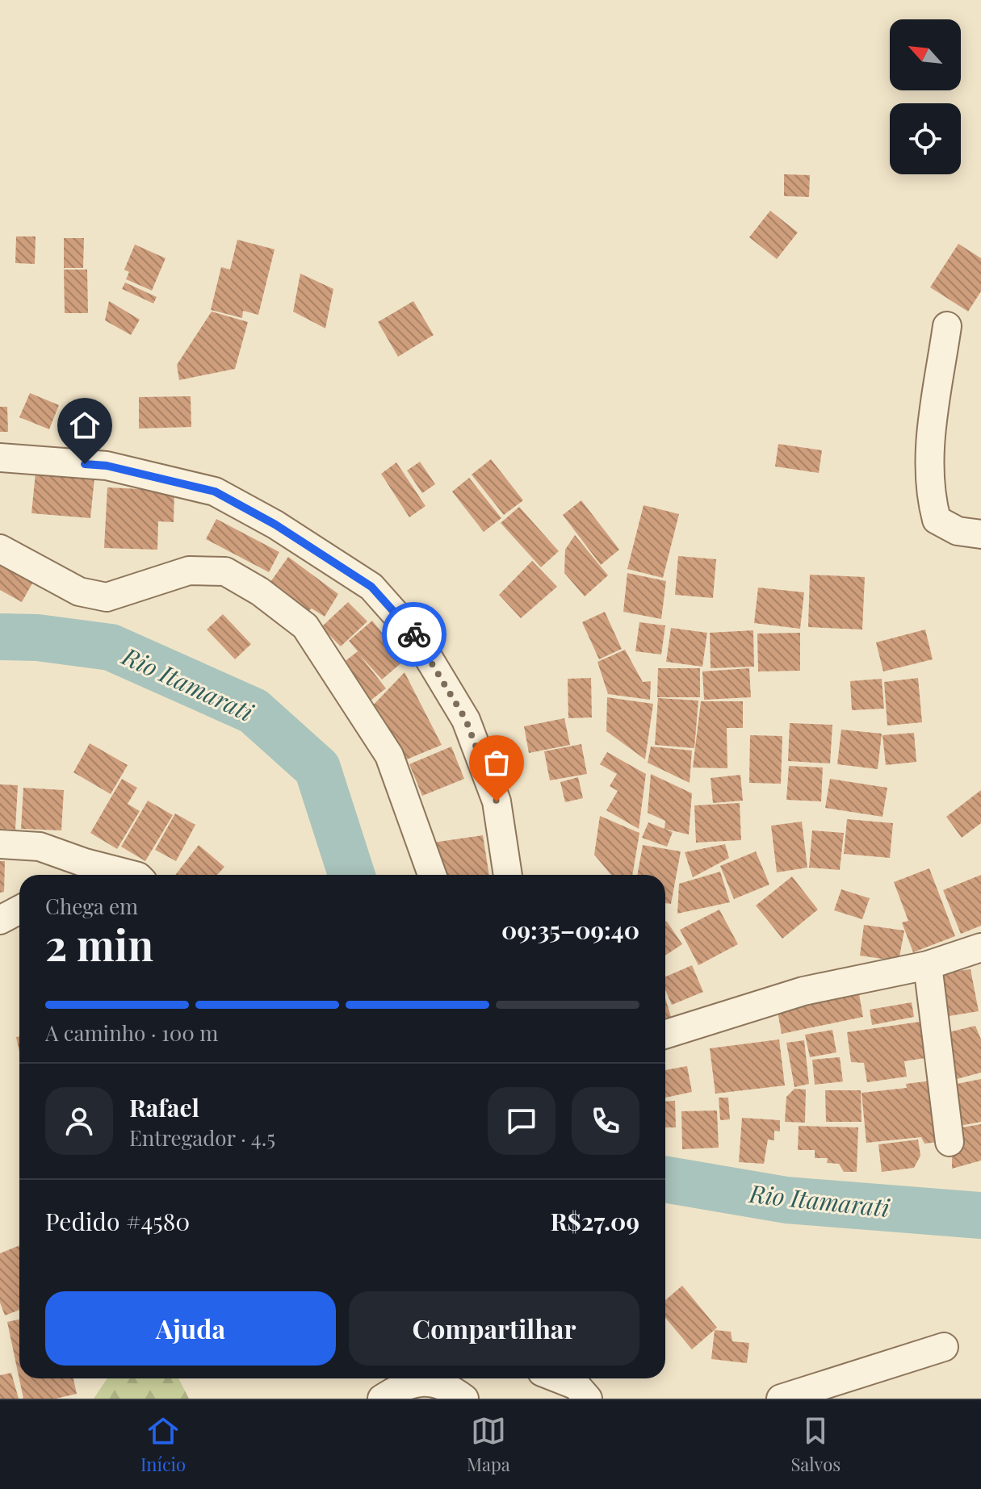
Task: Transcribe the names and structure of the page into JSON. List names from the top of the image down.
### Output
{
  "water": ["Rio Itamarati"],
  "north": "top left",
  "page": {
    "heading": ["2 min", "Chega em", "09:35–09:40"],
    "panel": [
      "Rafael",
      "Entregador · 4.5",
      "Pedido #4580",
      "R$27.09"
    ],
    "bar": "A caminho · 100 m",
    "buttons": ["Ajuda", "Compartilhar"],
    "tabs": ["Início", "Mapa", "Salvos"]
  }
}
